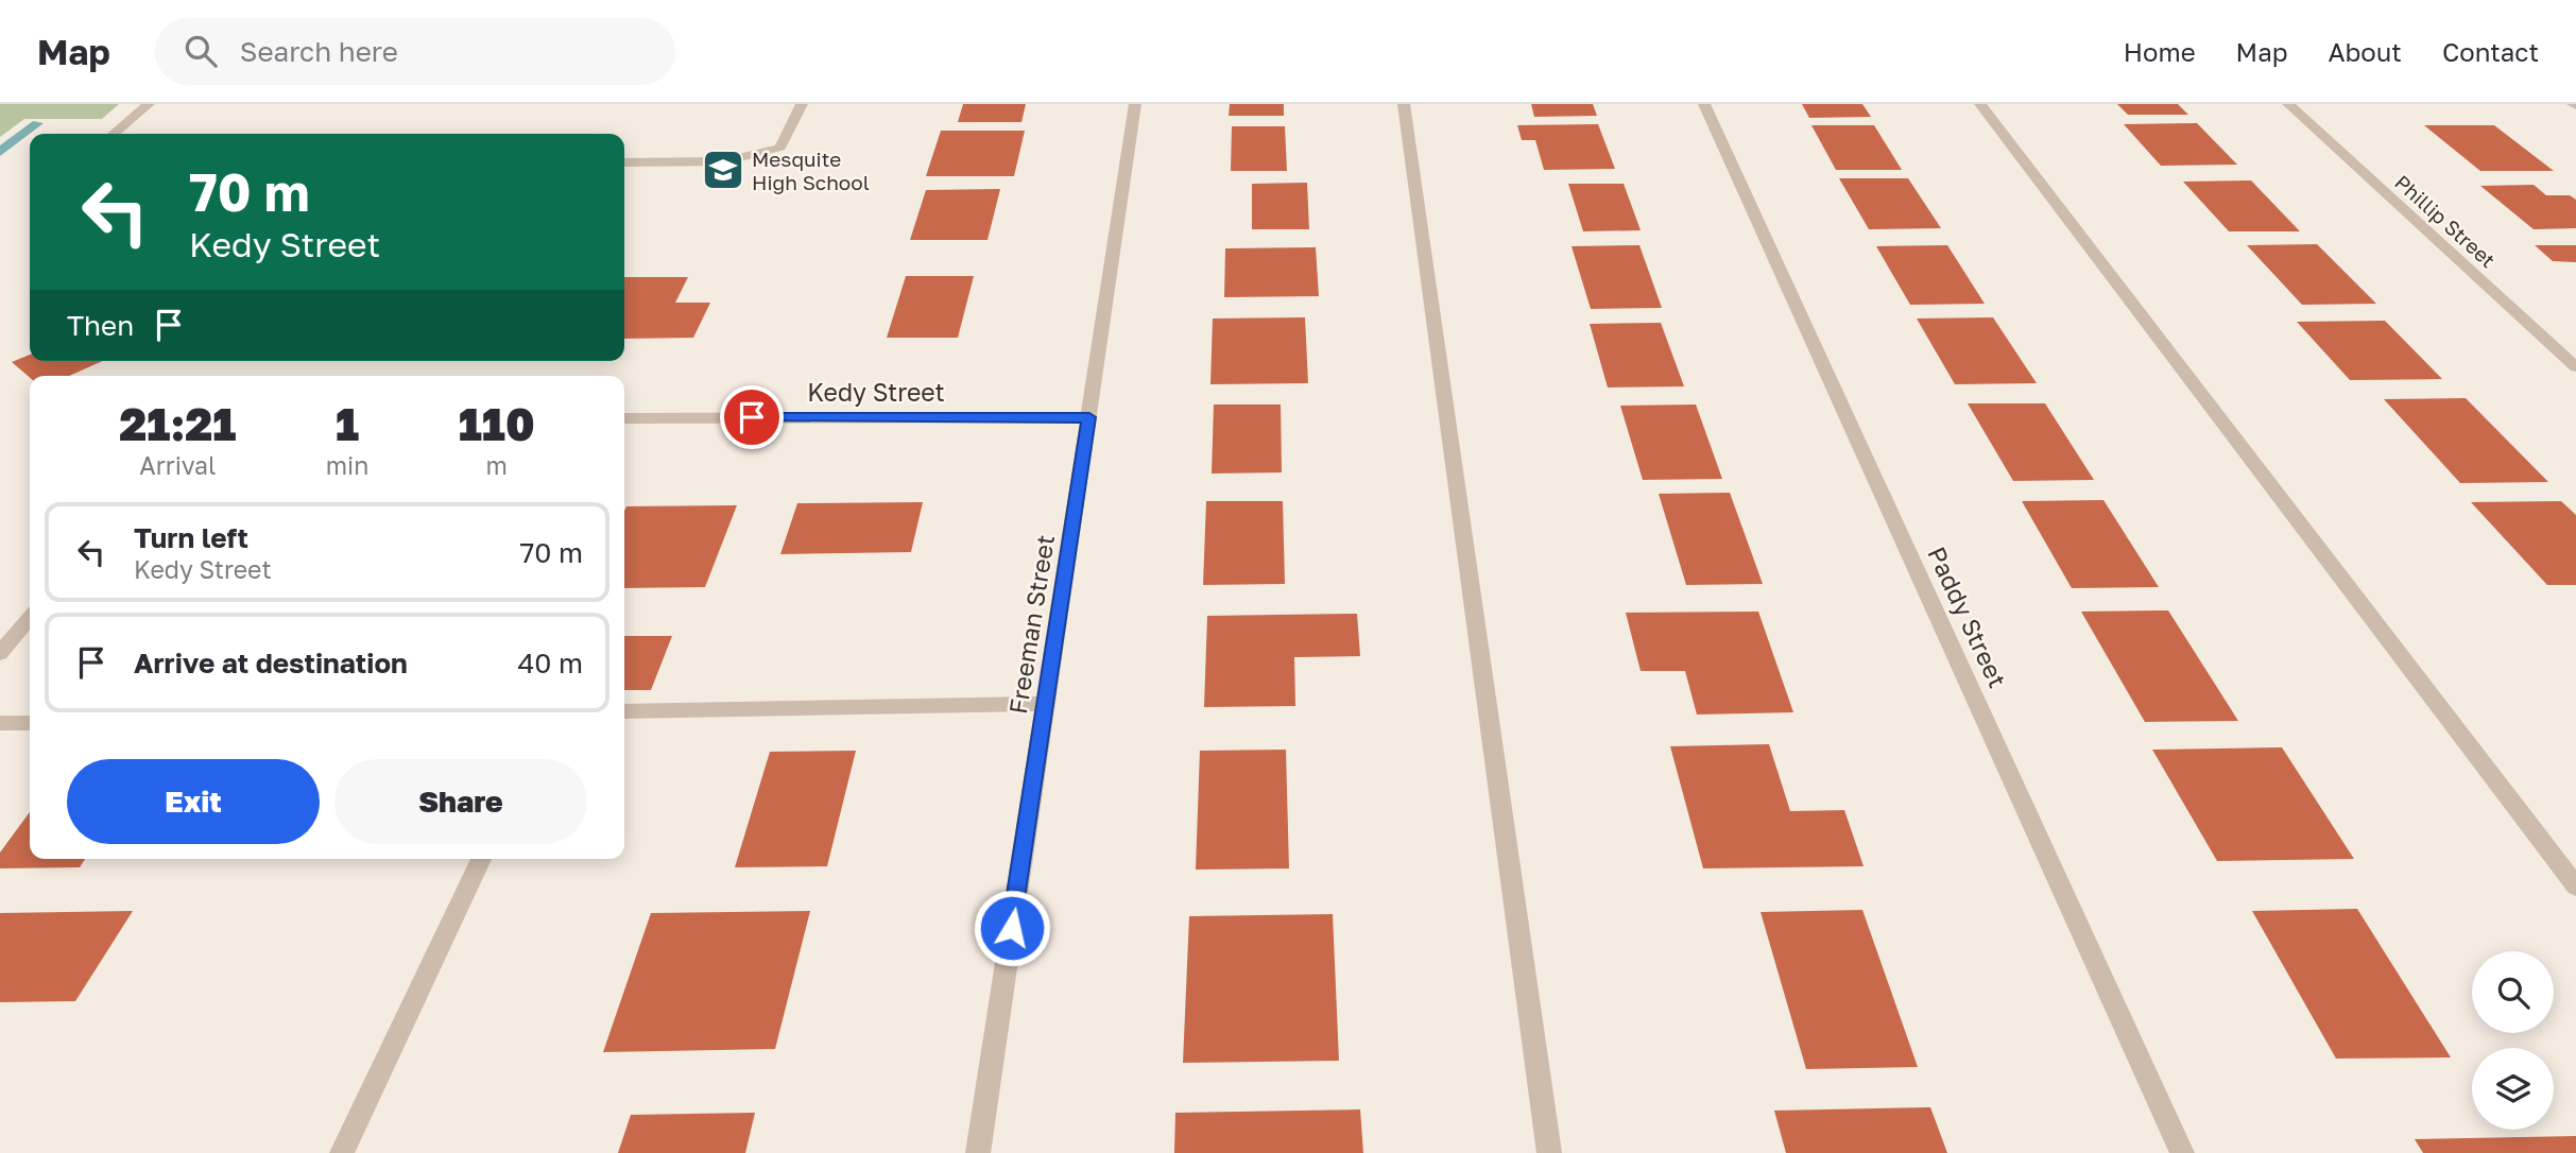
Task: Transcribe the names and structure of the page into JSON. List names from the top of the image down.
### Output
{
  "streets": {
    "street": [
      "Phillip Street",
      "Kedy Street",
      "Paddy Street",
      "Freeman Street"
    ]
  },
  "crossings": [
    ["Kedy Street", "Freeman Street"]
  ],
  "places": {
    "school or university": ["Mesquite High School"]
  },
  "page": {
    "header": "Map",
    "search": "Search here",
    "nav": [
      "Home",
      "Map",
      "About",
      "Contact"
    ],
    "turn": ["70 m", "Kedy Street"],
    "then": "Then",
    "eta": [
      "21:21",
      "Arrival",
      "1",
      "min",
      "110",
      "m"
    ],
    "list": [
      {
        "name": "Turn left",
        "note": "Kedy Street",
        "value": "70 m"
      },
      {
        "name": "Arrive at destination",
        "value": "40 m"
      }
    ],
    "buttons": ["Exit", "Share"]
  }
}
